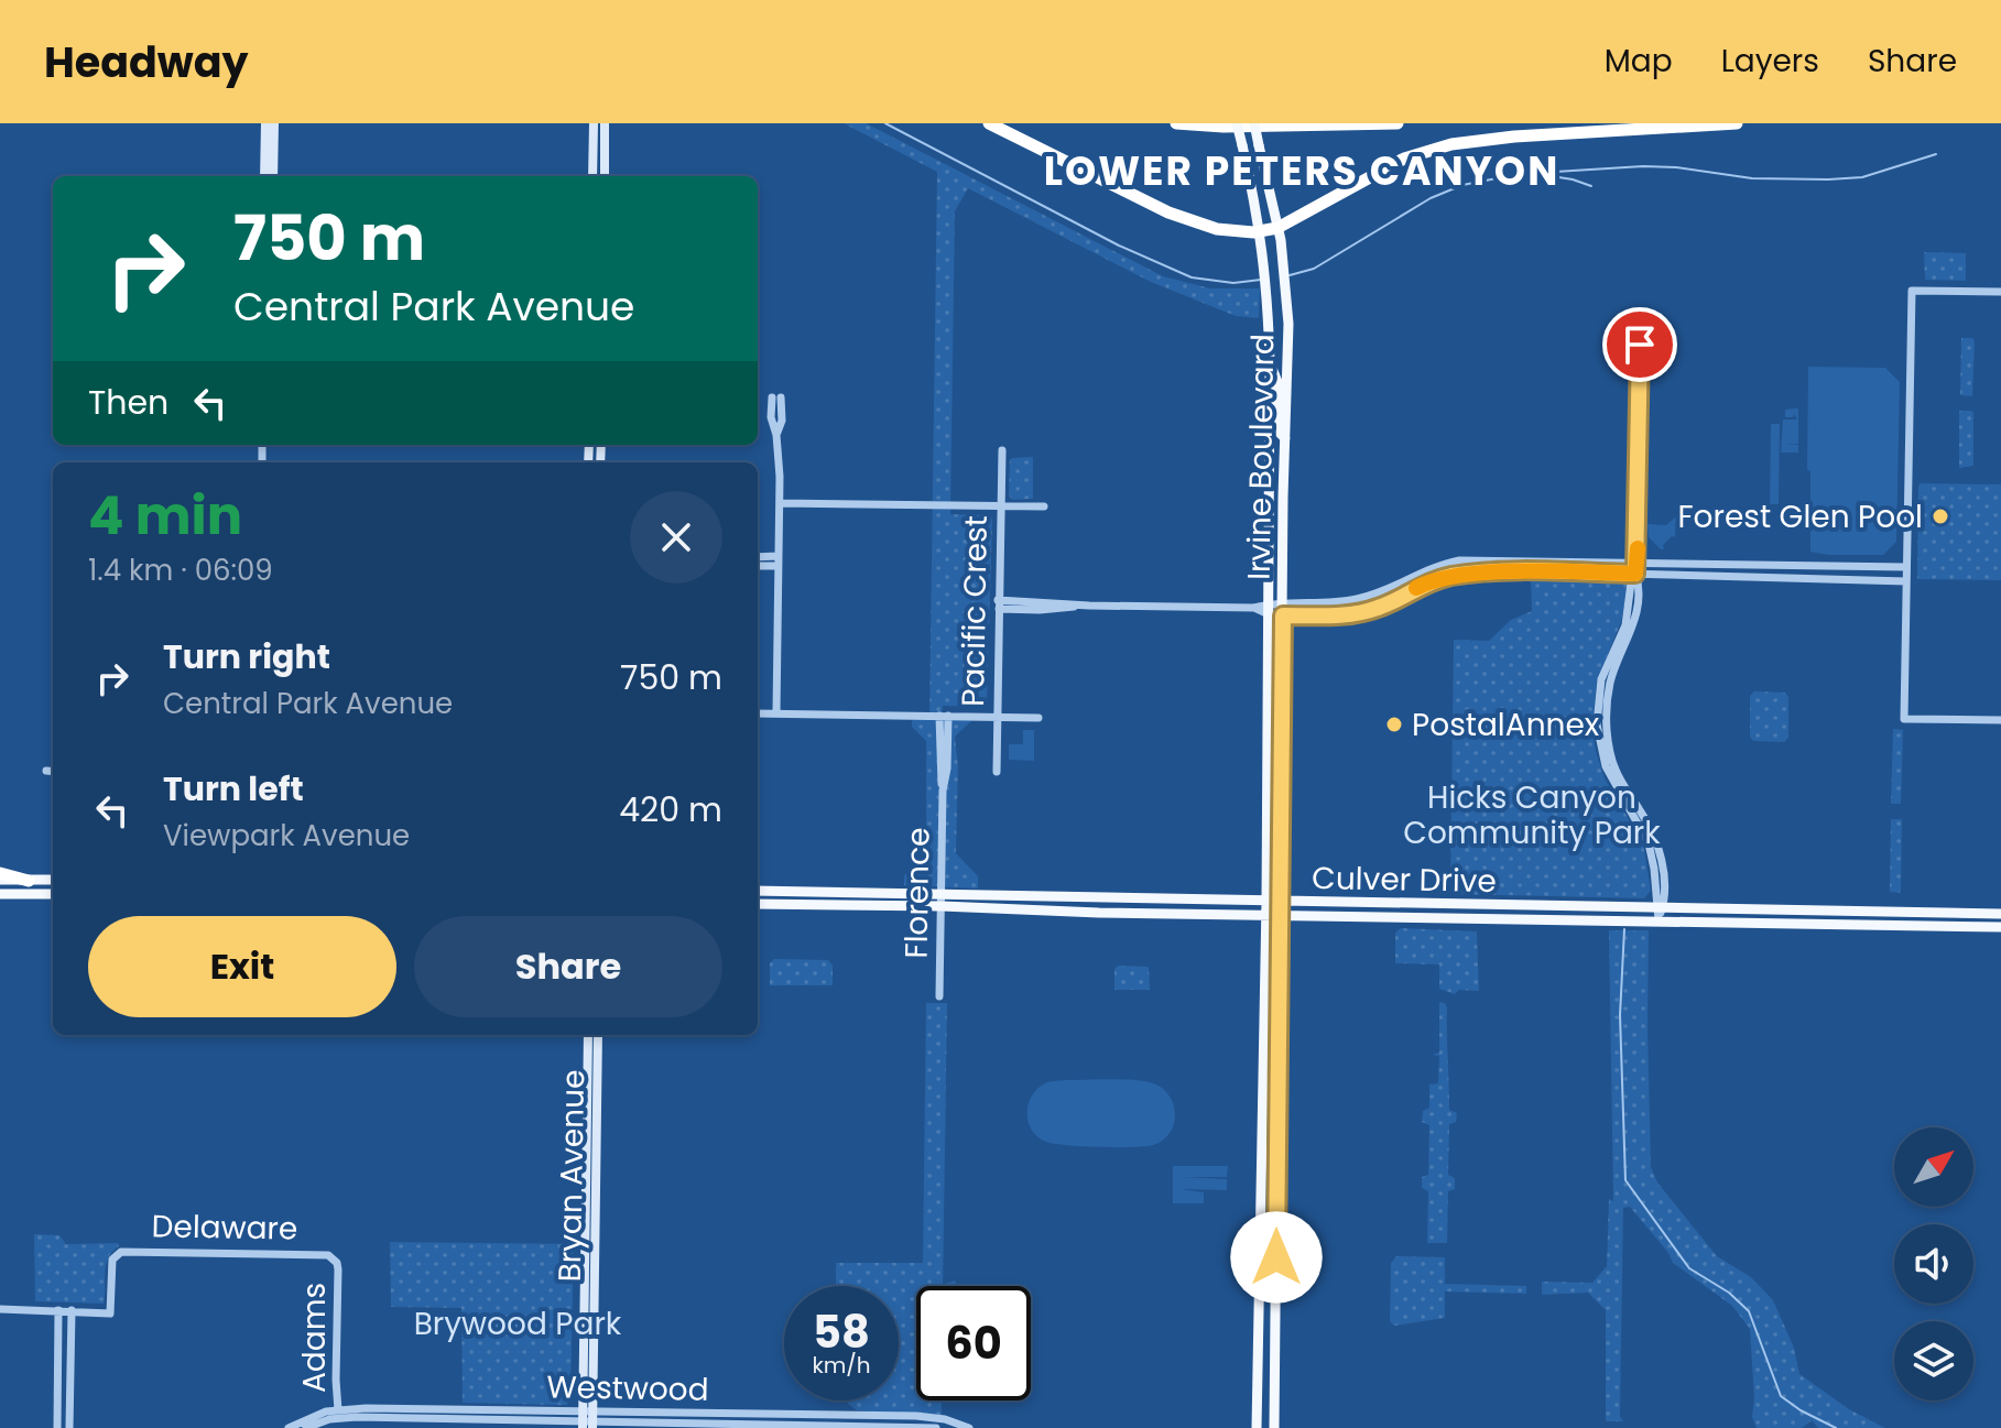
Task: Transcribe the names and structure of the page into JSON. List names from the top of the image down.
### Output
{
  "streets": {
    "main road": ["Irvine Boulevard", "Culver Drive", "Bryan Avenue"],
    "street": [
      "Pacific Crest",
      "Florence",
      "Delaware",
      "Adams",
      "Westwood"
    ]
  },
  "crossings": [
    ["Irvine Boulevard", "Culver Drive"],
    ["Culver Drive", "Florence"],
    ["Bryan Avenue", "Westwood"],
    ["Delaware", "Adams"],
    ["Adams", "Westwood"]
  ],
  "districts": ["LOWER PETERS CANYON"],
  "parks": ["Hicks Canyon Community Park", "Brywood Park"],
  "places": ["Forest Glen Pool", "PostalAnnex"],
  "north": "top right",
  "page": {
    "header": "Headway",
    "nav": ["Map", "Layers", "Share"],
    "turn": ["750 m", "Central Park Avenue"],
    "then": "Then",
    "heading": ["4 min", "1.4 km · 06:09"],
    "list": [
      {
        "name": "Turn right",
        "note": "Central Park Avenue",
        "value": "750 m"
      },
      {
        "name": "Turn left",
        "note": "Viewpark Avenue",
        "value": "420 m"
      }
    ],
    "buttons": ["Exit", "Share"],
    "speed": "58 km/h",
    "limit": "60"
  }
}
